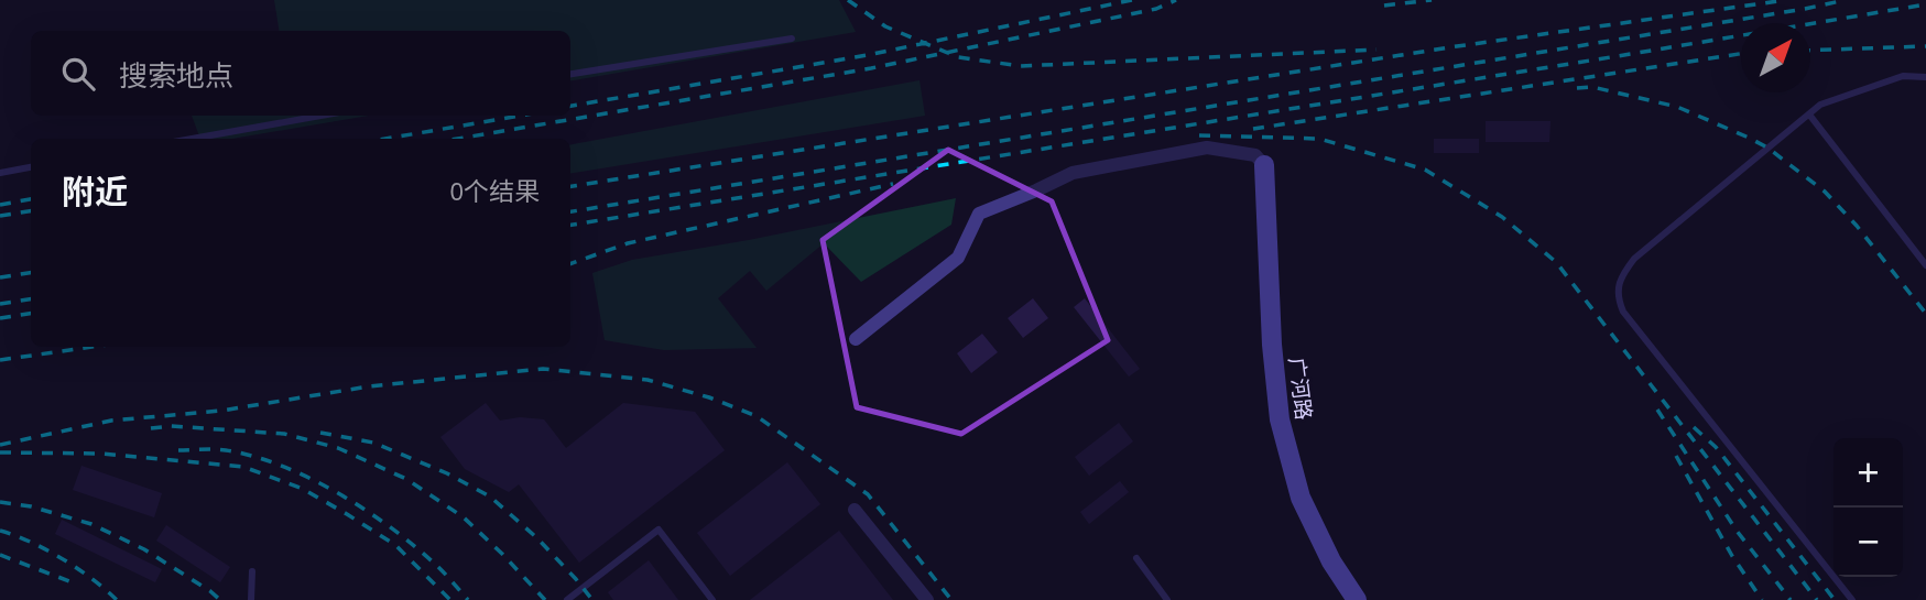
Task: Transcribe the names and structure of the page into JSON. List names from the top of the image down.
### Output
{
  "streets": {
    "street": ["广河路"]
  },
  "north": "top right",
  "page": {
    "search": "搜索地点",
    "heading": ["附近", "0个结果"],
    "map_buttons": ["+", "−"]
  }
}
